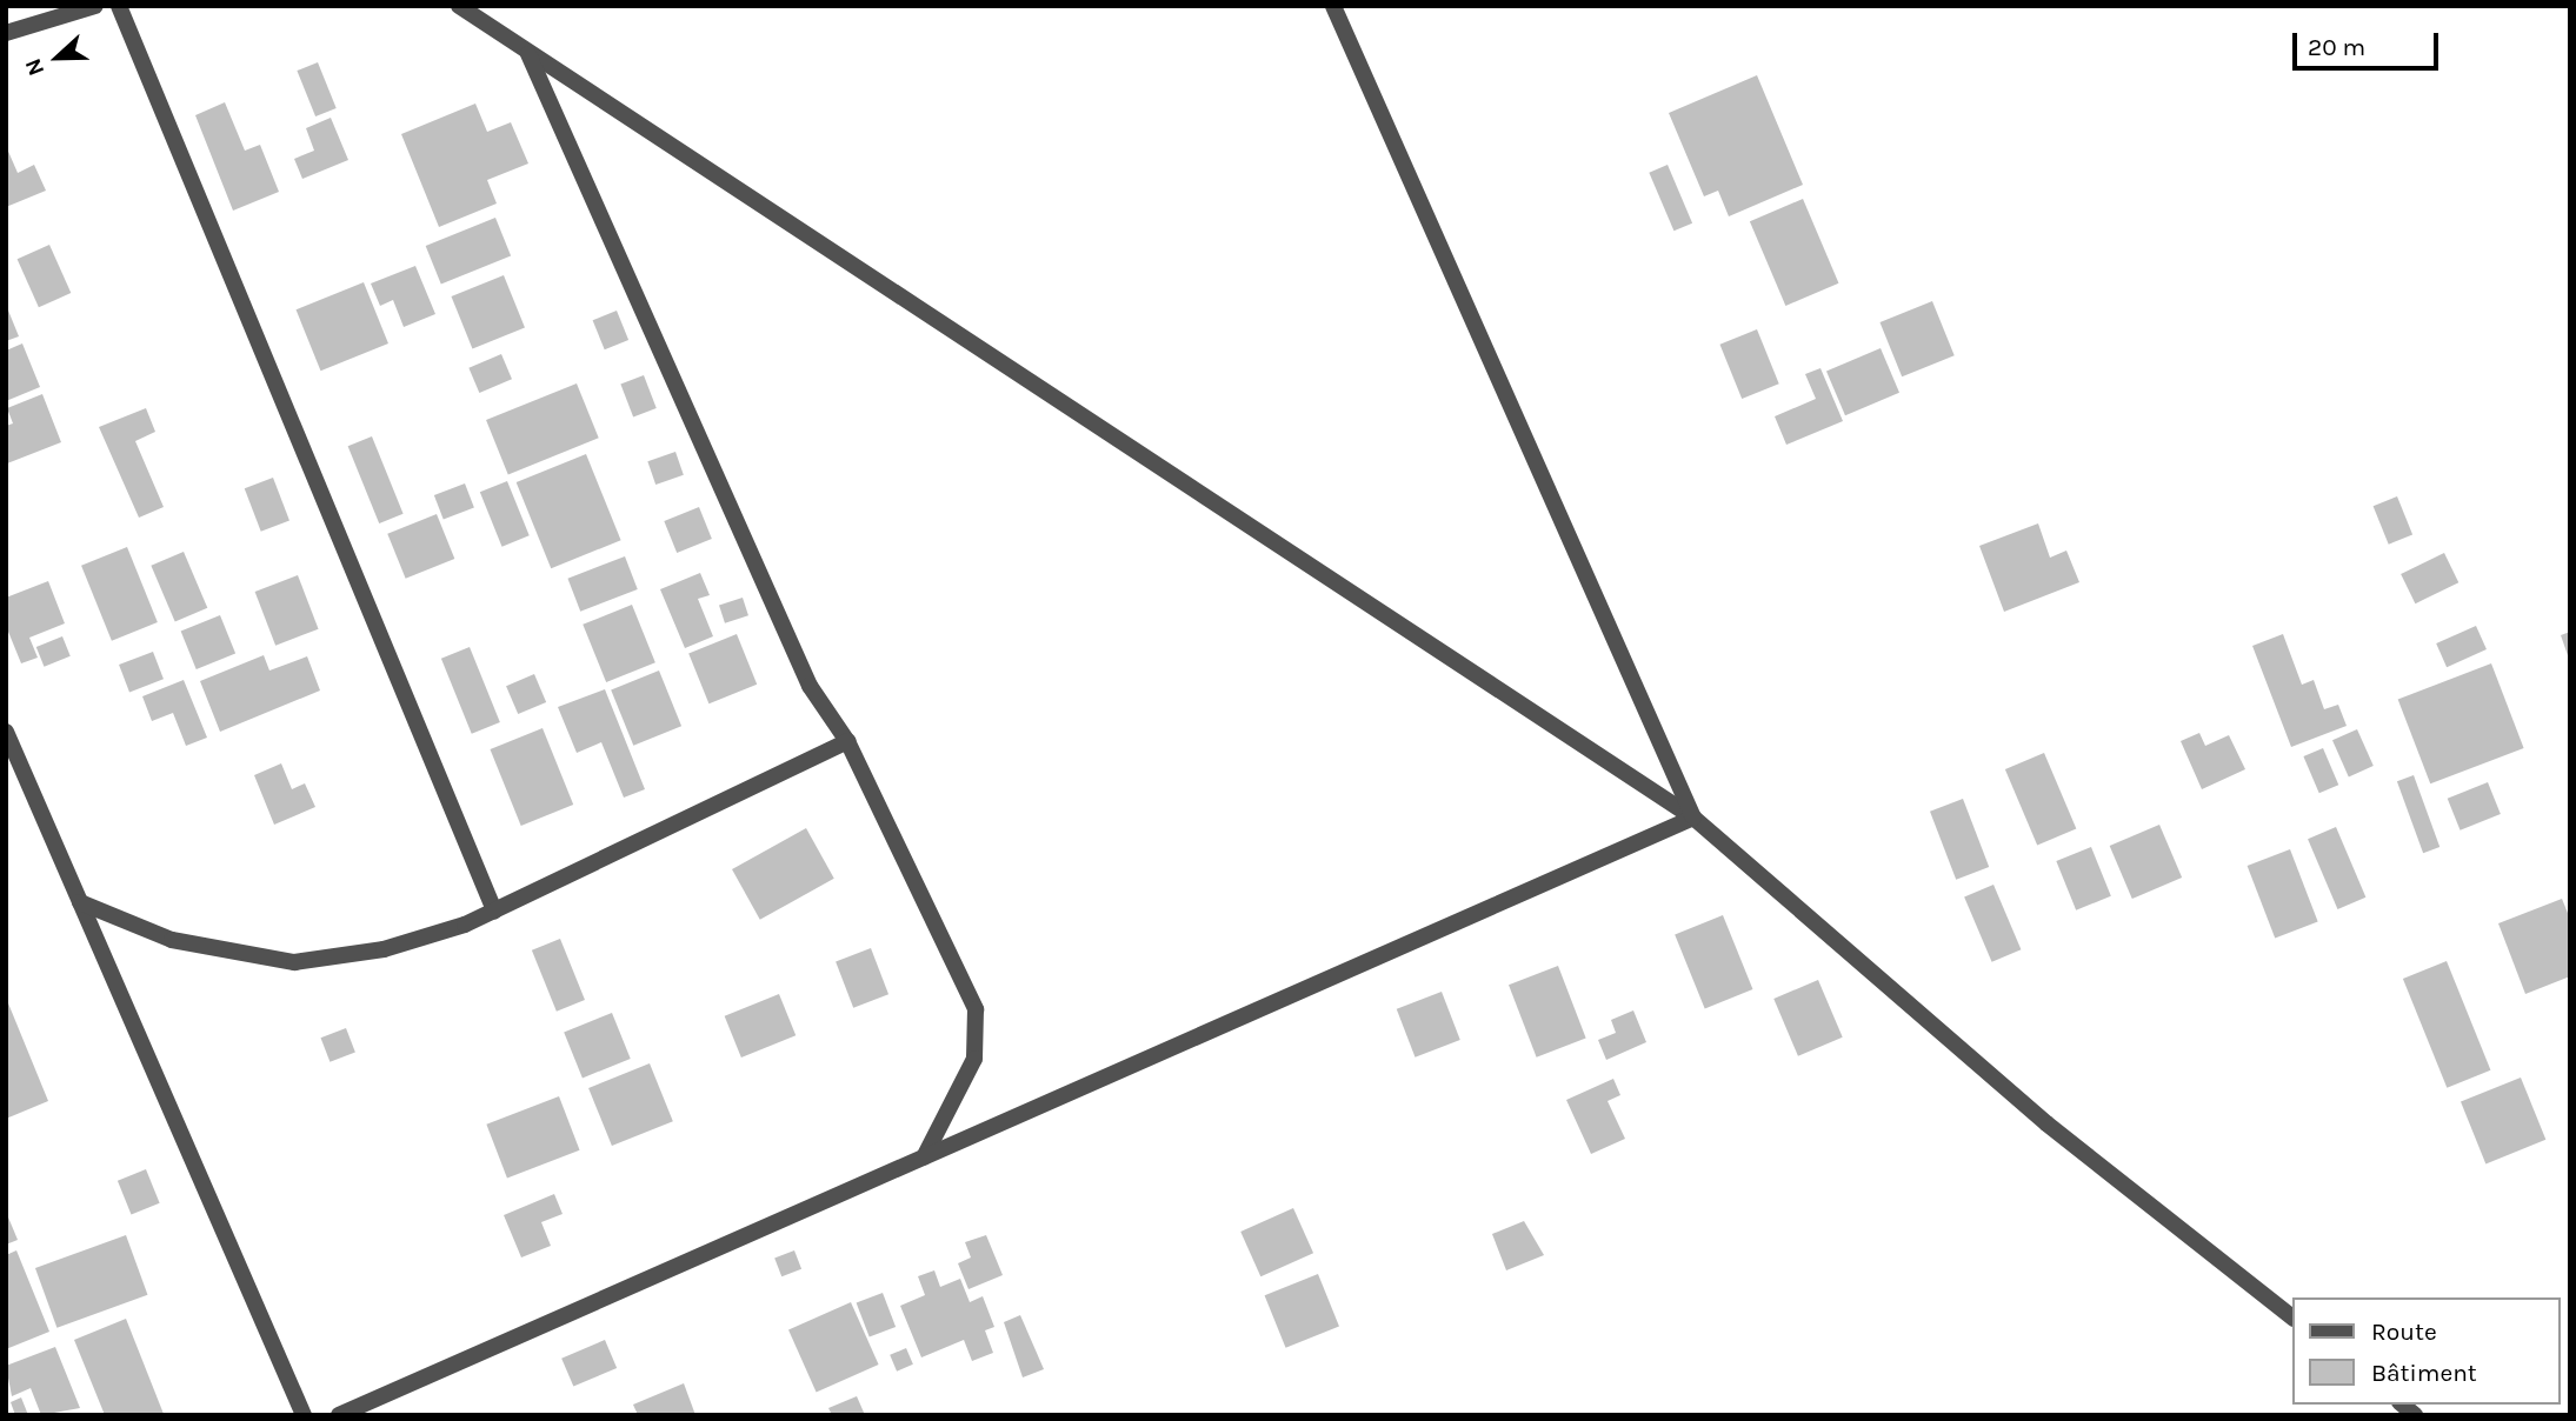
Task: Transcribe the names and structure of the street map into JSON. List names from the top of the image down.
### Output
{
  "legend": ["Route", "Bâtiment"],
  "scale_bar": "20 m",
  "north": "left"
}
